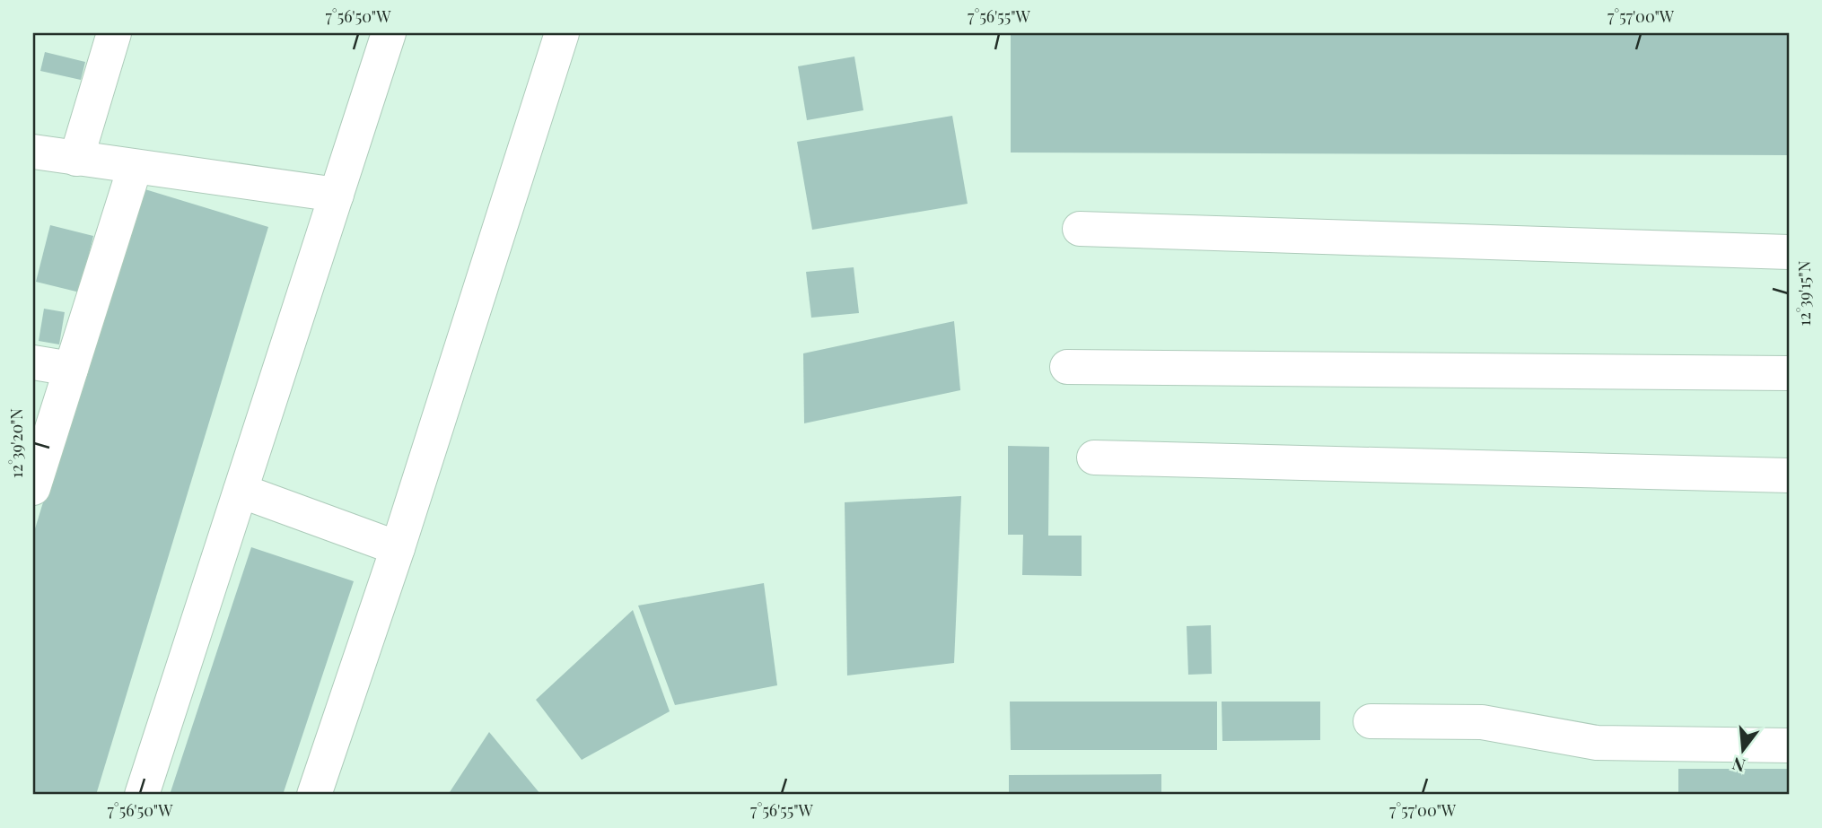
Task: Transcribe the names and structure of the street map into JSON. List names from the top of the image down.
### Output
{
  "north": "bottom",
  "coordinates": [
    "7°56'50\"W",
    "7°56'55\"W",
    "7°57'00\"W",
    "12°39'15\"N",
    "12°39'20\"N"
  ]
}
